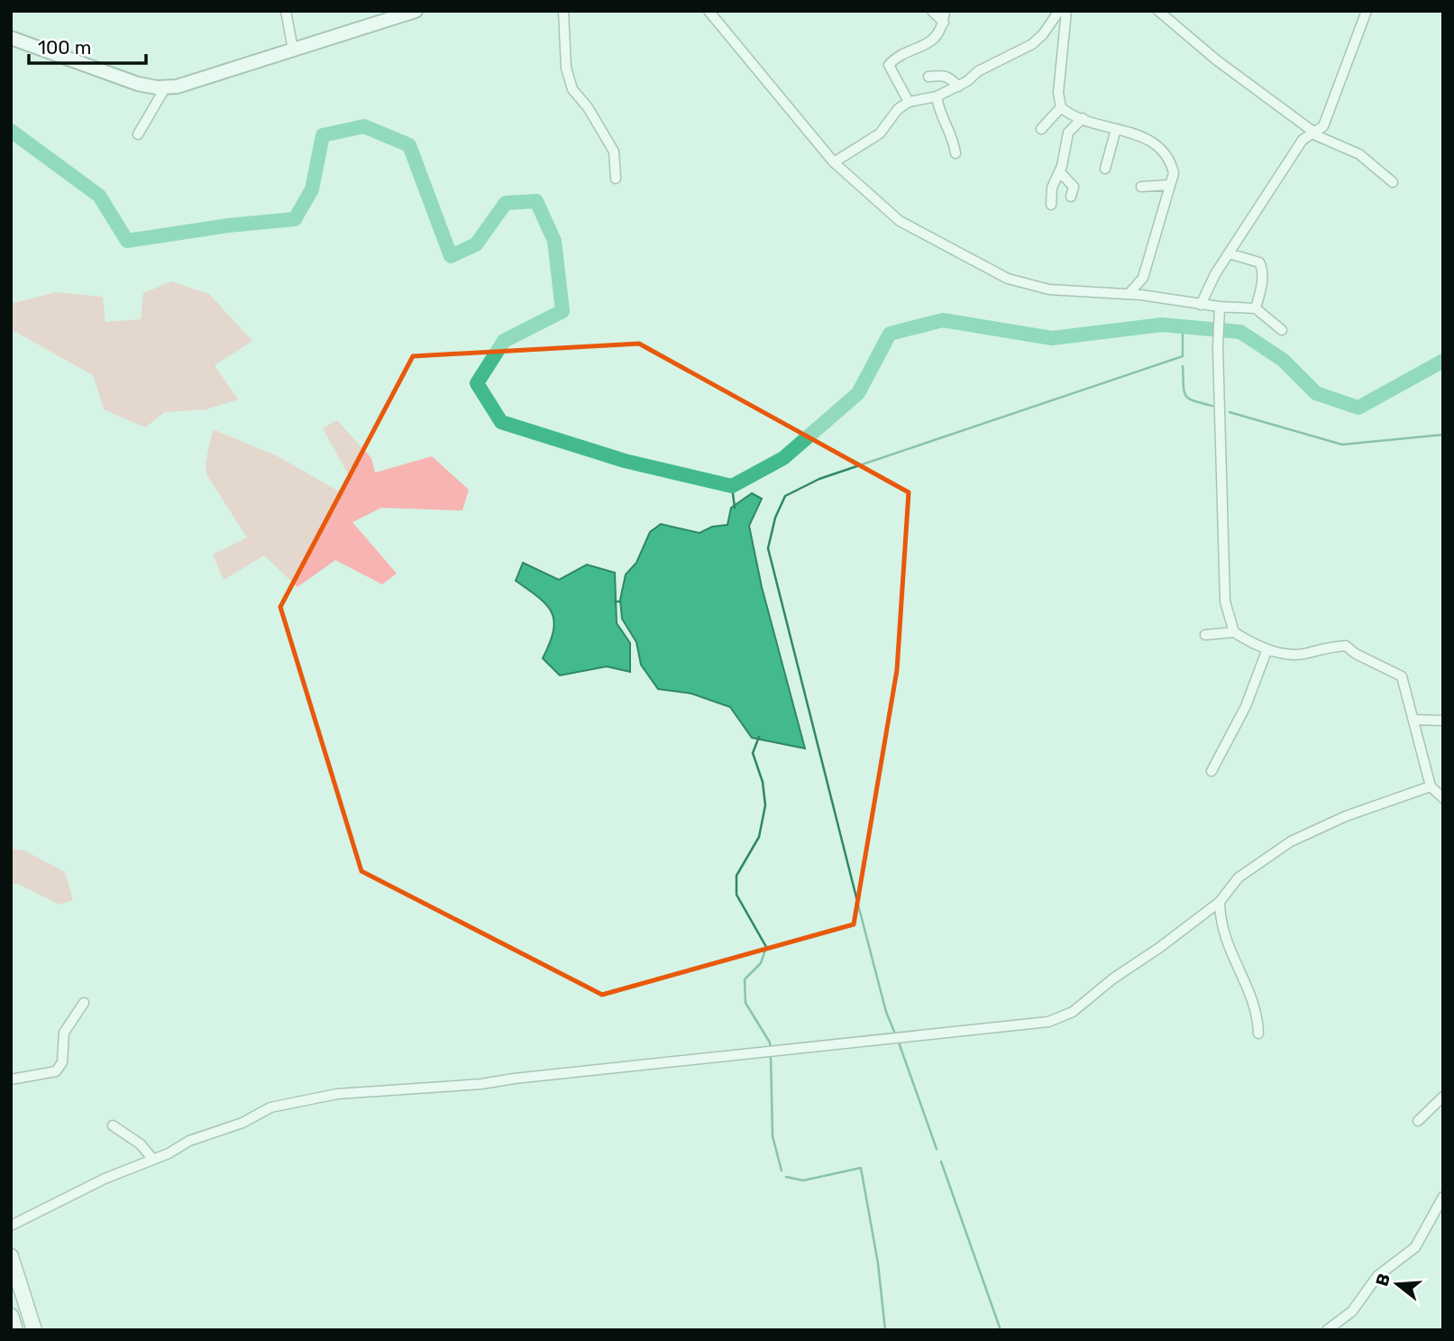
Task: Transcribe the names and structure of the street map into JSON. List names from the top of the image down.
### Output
{
  "scale_bar": "100 m",
  "north": "left"
}
